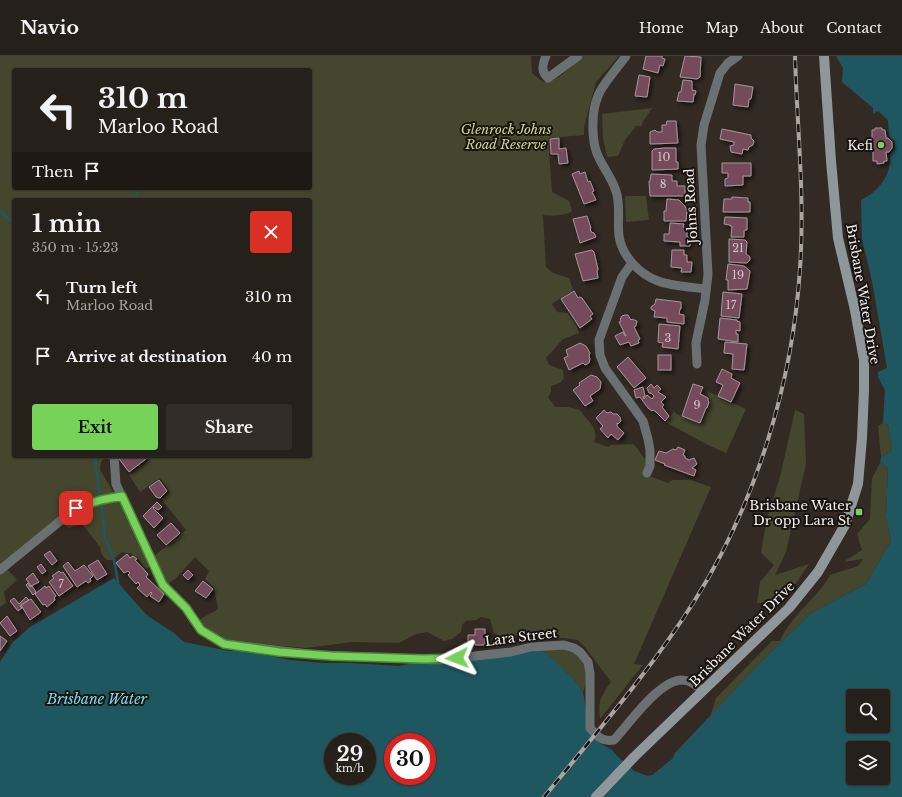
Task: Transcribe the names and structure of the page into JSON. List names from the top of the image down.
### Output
{
  "streets": {
    "main road": ["Brisbane Water Drive"],
    "street": ["Johns Road", "Lara Street"]
  },
  "crossings": [
    ["Brisbane Water Drive", "Lara Street"]
  ],
  "water": ["Brisbane Water"],
  "parks": ["Glenrock Johns Road Reserve"],
  "places": {
    "other": ["Kefi"],
    "transit": ["Brisbane Water Dr opp Lara St"]
  },
  "house_numbers": [
    "10",
    "8",
    "21",
    "19",
    "17",
    "3",
    "9",
    "7"
  ],
  "page": {
    "header": "Navio",
    "nav": [
      "Home",
      "Map",
      "About",
      "Contact"
    ],
    "turn": ["310 m", "Marloo Road"],
    "then": "Then",
    "heading": ["1 min", "350 m · 15:23"],
    "list": [
      {
        "name": "Turn left",
        "note": "Marloo Road",
        "value": "310 m"
      },
      {
        "name": "Arrive at destination",
        "value": "40 m"
      }
    ],
    "buttons": ["Exit", "Share"],
    "speed": "29 km/h",
    "limit": "30"
  }
}
